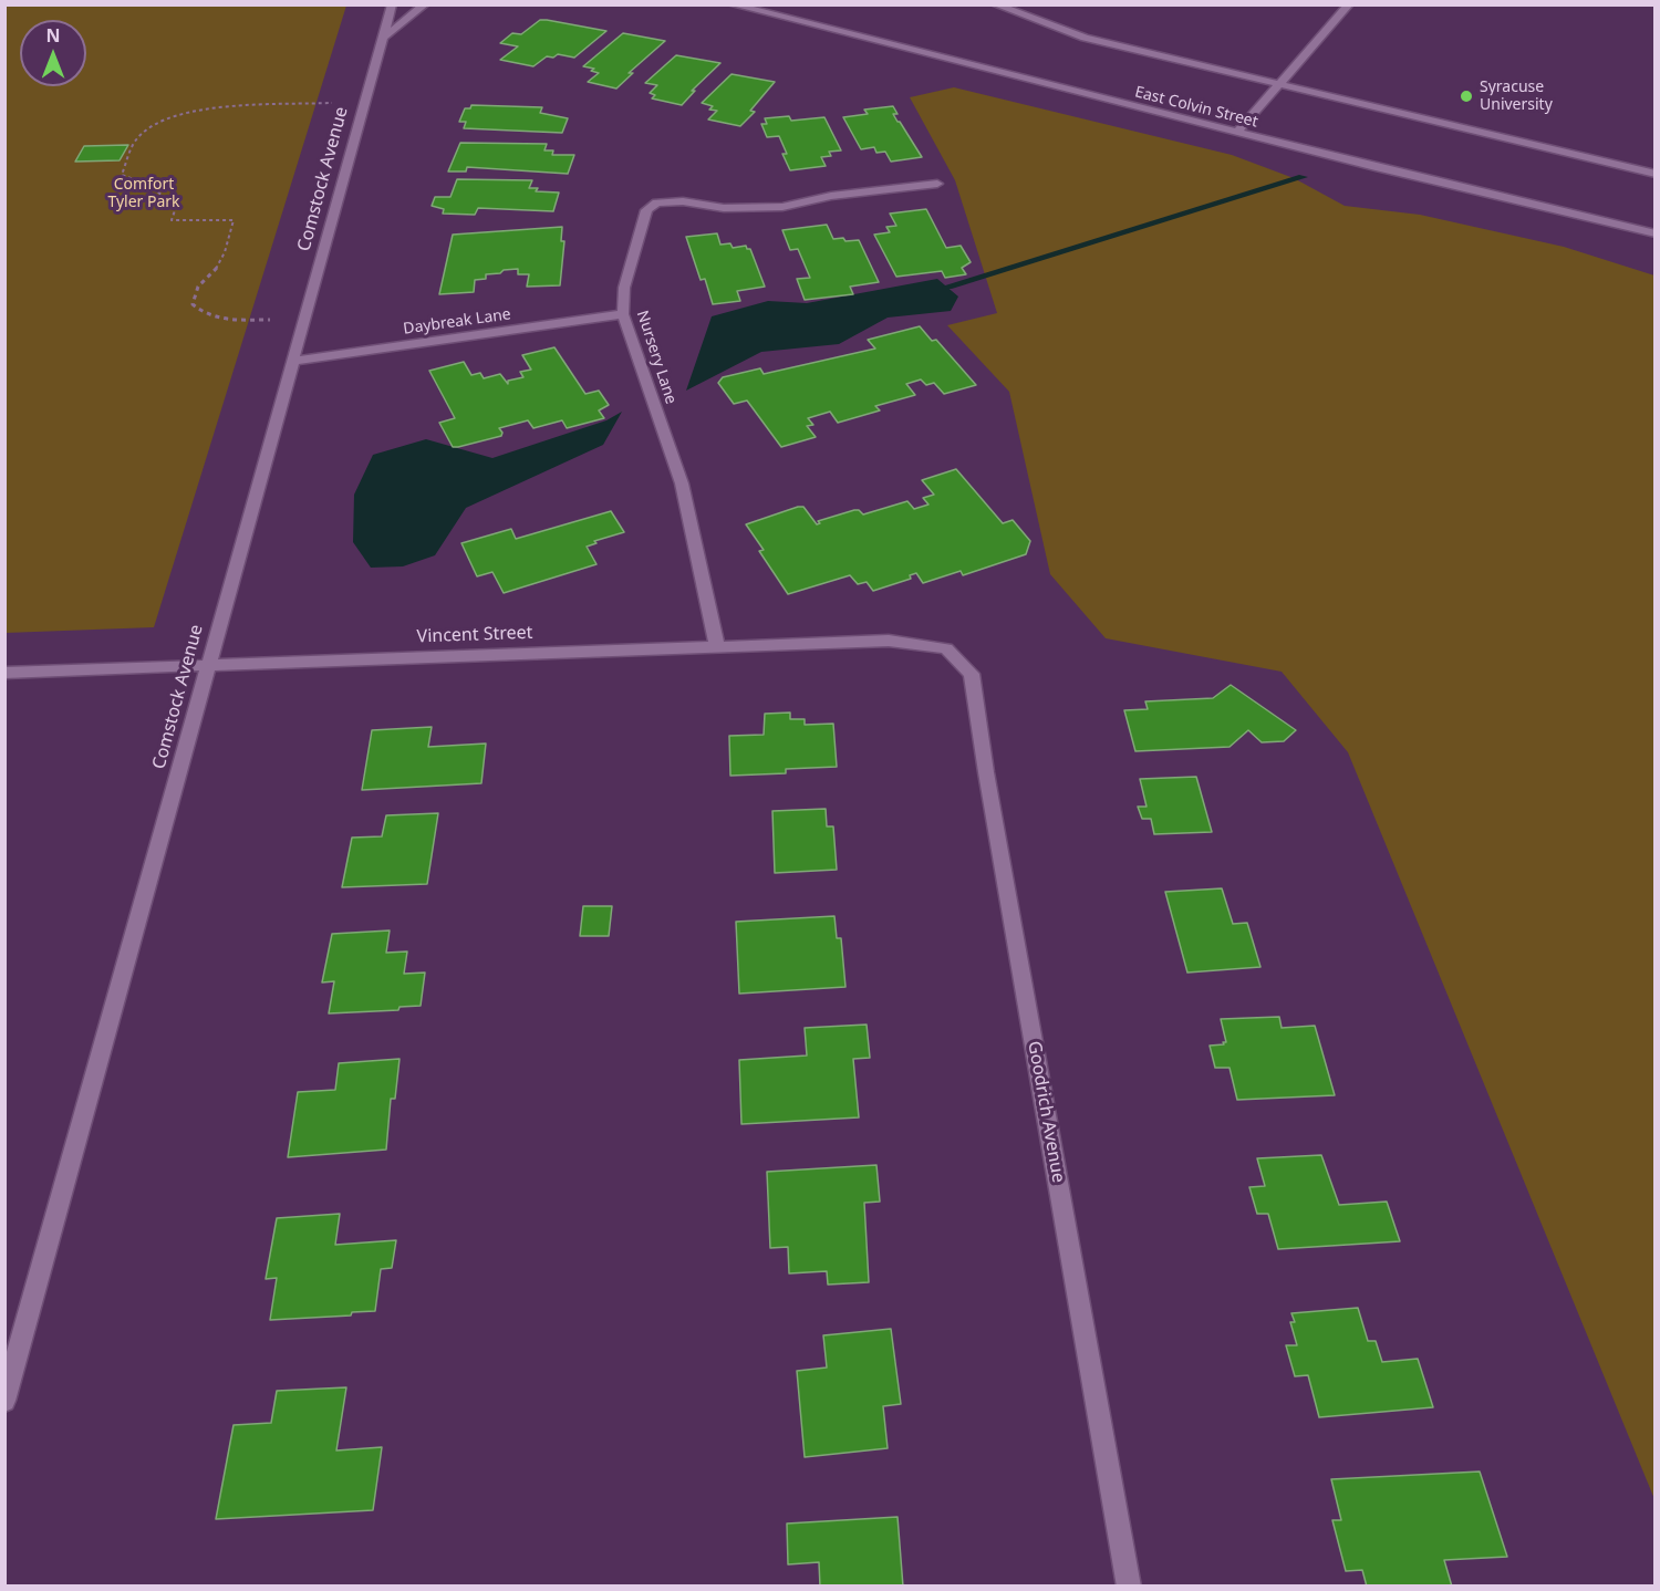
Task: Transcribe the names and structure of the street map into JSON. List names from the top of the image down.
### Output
{
  "streets": {
    "street": [
      "East Colvin Street",
      "Comstock Avenue",
      "Daybreak Lane",
      "Nursery Lane",
      "Vincent Street",
      "Goodrich Avenue"
    ]
  },
  "crossings": [
    ["Comstock Avenue", "Daybreak Lane"],
    ["Comstock Avenue", "Vincent Street"],
    ["Daybreak Lane", "Nursery Lane"],
    ["Nursery Lane", "Vincent Street"],
    ["Vincent Street", "Goodrich Avenue"]
  ],
  "parks": ["Comfort Tyler Park"],
  "places": ["Syracuse University"],
  "north": "top"
}
